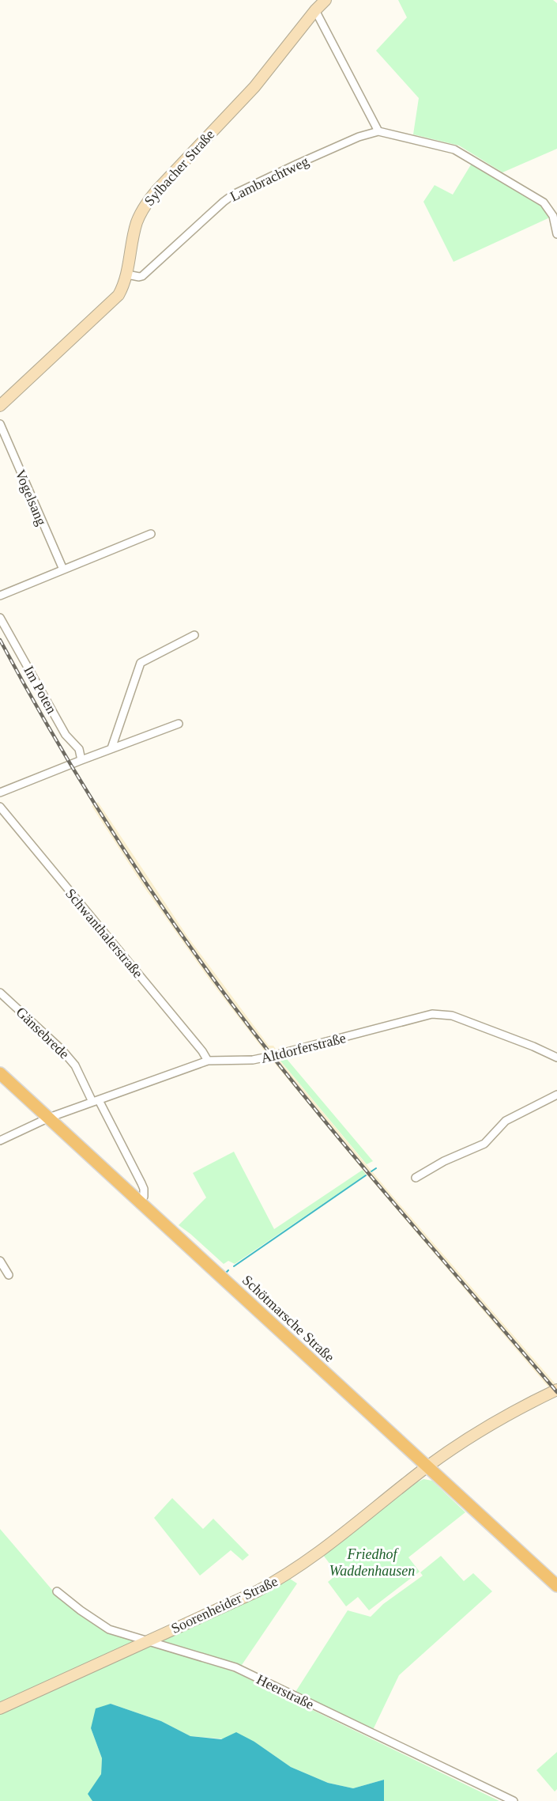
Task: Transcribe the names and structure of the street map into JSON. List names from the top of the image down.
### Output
{
  "streets": {
    "main road": ["Sylbacher Straße", "Schötmarsche Straße", "Soorenheider Straße"],
    "street": [
      "Lambrachtweg",
      "Vogelsang",
      "Im Poten",
      "Schwanthalerstraße",
      "Gänsebrede",
      "Altdorferstraße",
      "Heerstraße"
    ]
  },
  "crossings": [
    ["Sylbacher Straße", "Lambrachtweg"],
    ["Schwanthalerstraße", "Altdorferstraße"],
    ["Gänsebrede", "Altdorferstraße"],
    ["Altdorferstraße", "Schötmarsche Straße"],
    ["Schötmarsche Straße", "Soorenheider Straße"],
    ["Soorenheider Straße", "Heerstraße"]
  ],
  "parks": ["Friedhof Waddenhausen"]
}
